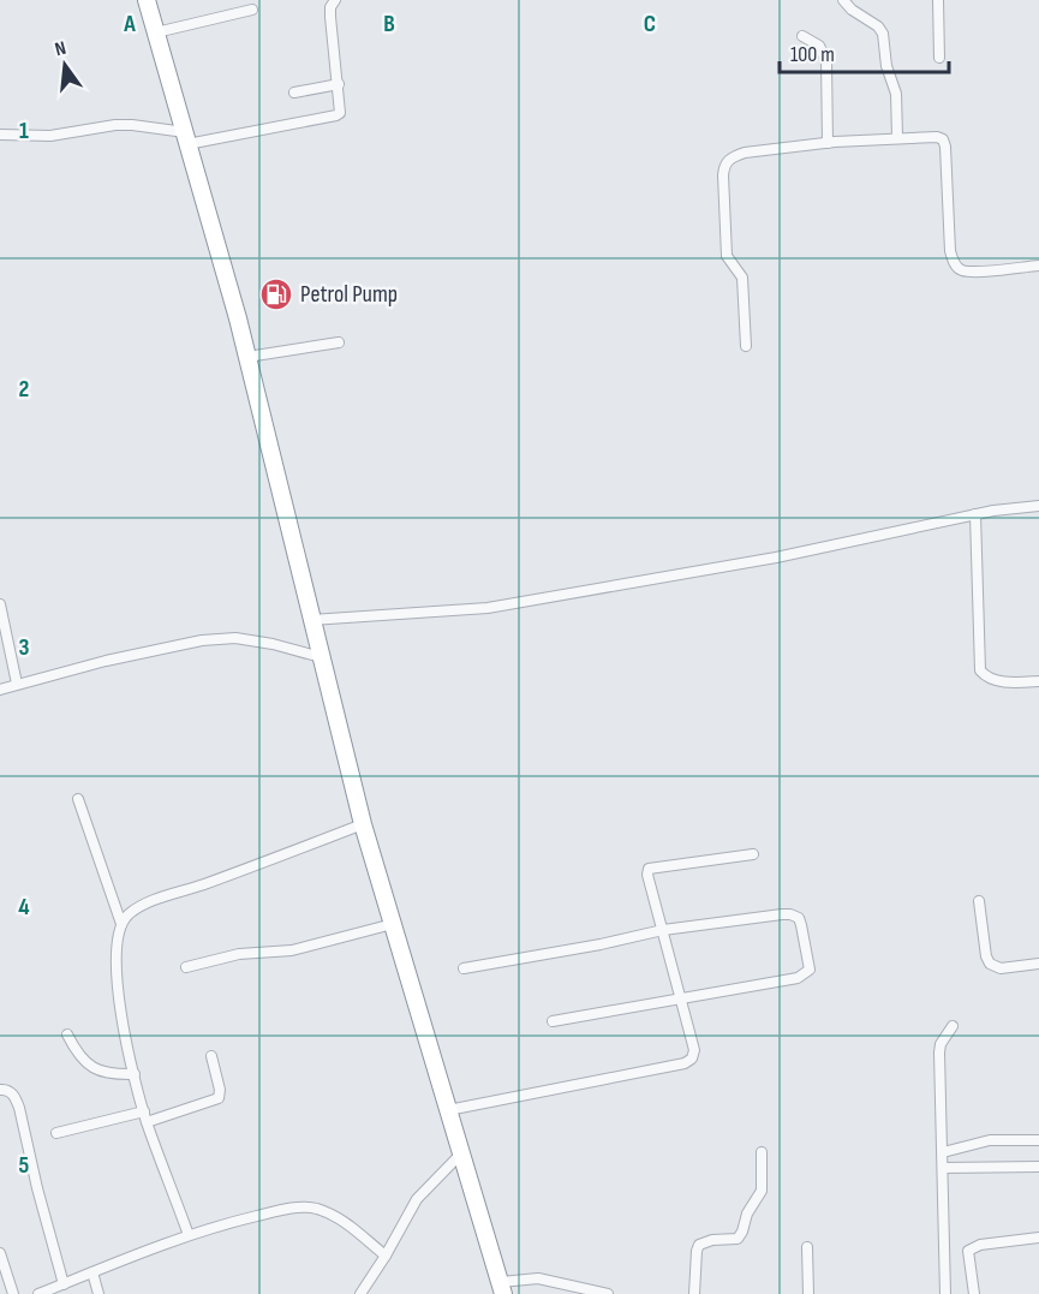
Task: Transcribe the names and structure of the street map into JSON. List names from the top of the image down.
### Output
{
  "places": {
    "fuel station": ["Petrol Pump"]
  },
  "scale_bar": "100 m",
  "north": "top",
  "grid": {
    "columns": ["A", "B", "C"],
    "rows": [
      "1",
      "2",
      "3",
      "4",
      "5"
    ]
  }
}
